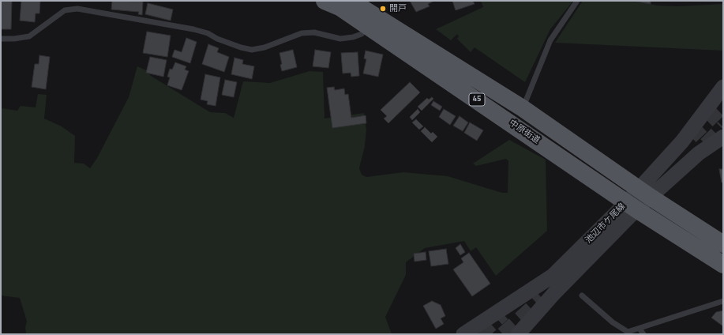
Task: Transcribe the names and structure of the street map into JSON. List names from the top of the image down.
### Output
{
  "streets": {
    "main road": ["45", "中原街道"],
    "street": ["池辺市ケ尾線"]
  },
  "crossings": [
    ["中原街道", "池辺市ケ尾線"]
  ],
  "places": ["開戸"]
}
